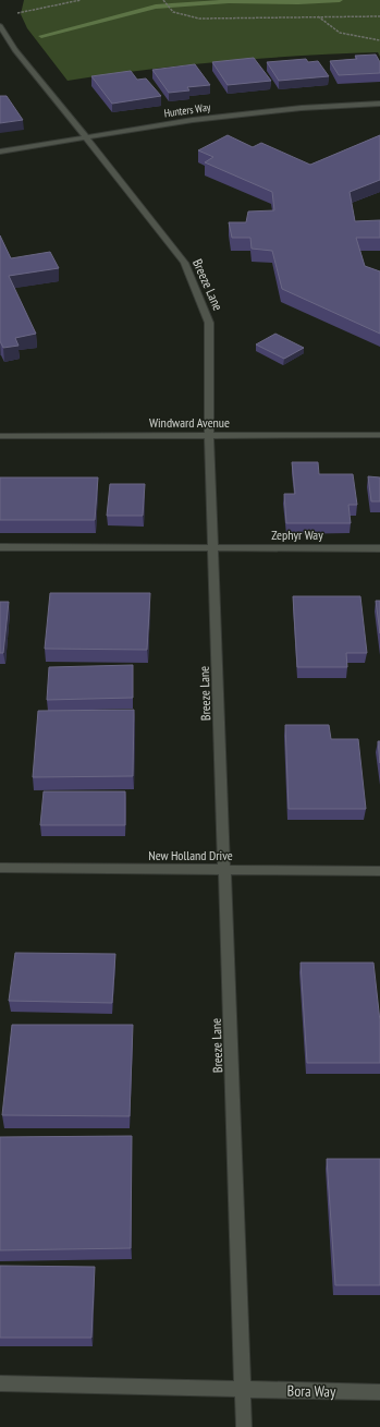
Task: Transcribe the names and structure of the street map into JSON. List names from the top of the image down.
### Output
{
  "streets": {
    "street": [
      "Hunters Way",
      "Breeze Lane",
      "Windward Avenue",
      "Zephyr Way",
      "New Holland Drive",
      "Bora Way"
    ]
  },
  "crossings": [
    ["Hunters Way", "Breeze Lane"],
    ["Breeze Lane", "Windward Avenue"],
    ["Breeze Lane", "Zephyr Way"],
    ["Breeze Lane", "New Holland Drive"],
    ["Breeze Lane", "Bora Way"]
  ]
}
